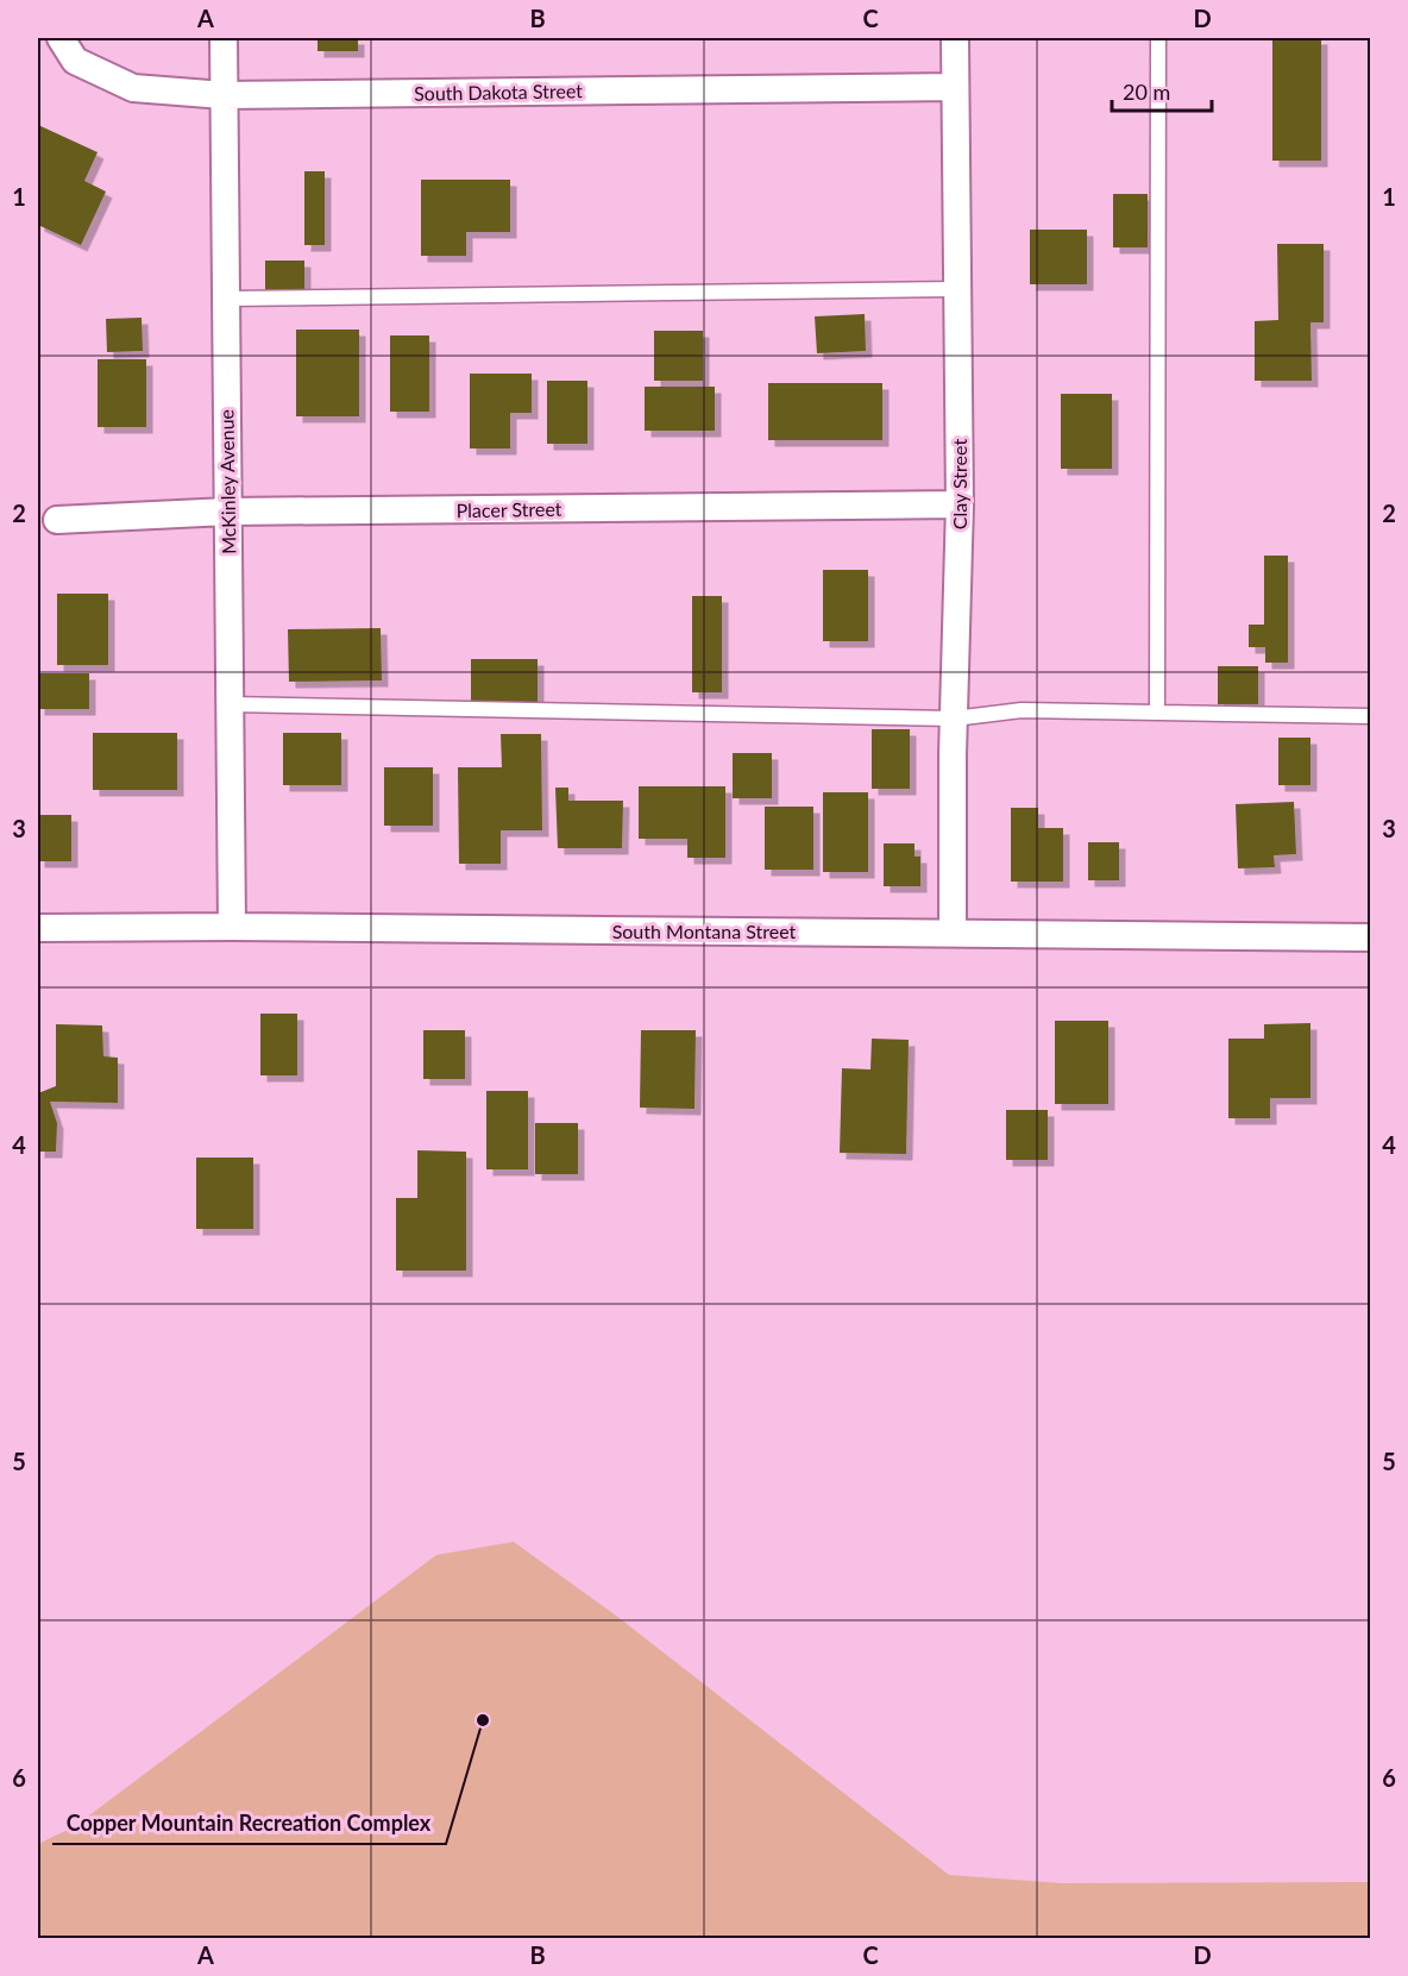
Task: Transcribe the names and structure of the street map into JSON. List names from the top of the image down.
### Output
{
  "streets": {
    "street": [
      "South Dakota Street",
      "McKinley Avenue",
      "Clay Street",
      "Placer Street",
      "South Montana Street"
    ]
  },
  "crossings": [
    ["South Dakota Street", "McKinley Avenue"],
    ["South Dakota Street", "Clay Street"],
    ["McKinley Avenue", "Placer Street"],
    ["McKinley Avenue", "South Montana Street"],
    ["Clay Street", "Placer Street"],
    ["Clay Street", "South Montana Street"]
  ],
  "places": ["Copper Mountain Recreation Complex"],
  "scale_bar": "20 m",
  "grid": {
    "columns": [
      "A",
      "B",
      "C",
      "D"
    ],
    "rows": [
      "1",
      "2",
      "3",
      "4",
      "5",
      "6"
    ]
  }
}
